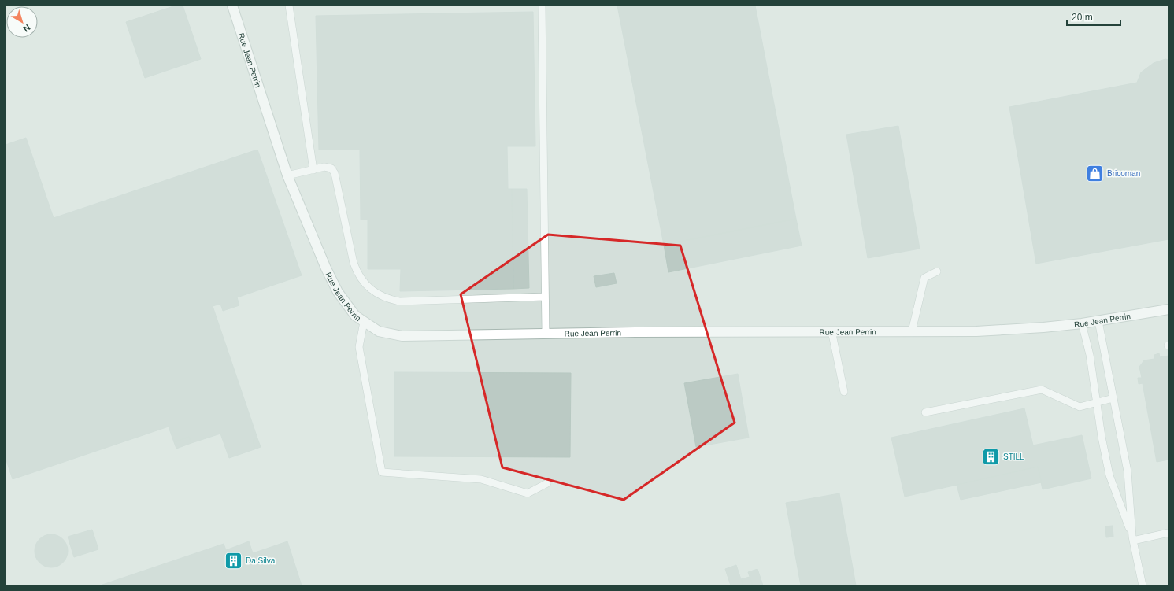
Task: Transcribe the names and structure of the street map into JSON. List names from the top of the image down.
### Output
{
  "streets": {
    "street": ["Rue Jean Perrin"]
  },
  "places": {
    "shop": ["Bricoman"],
    "building": ["STILL", "Da Silva"]
  },
  "scale_bar": "20 m",
  "north": "bottom right"
}
